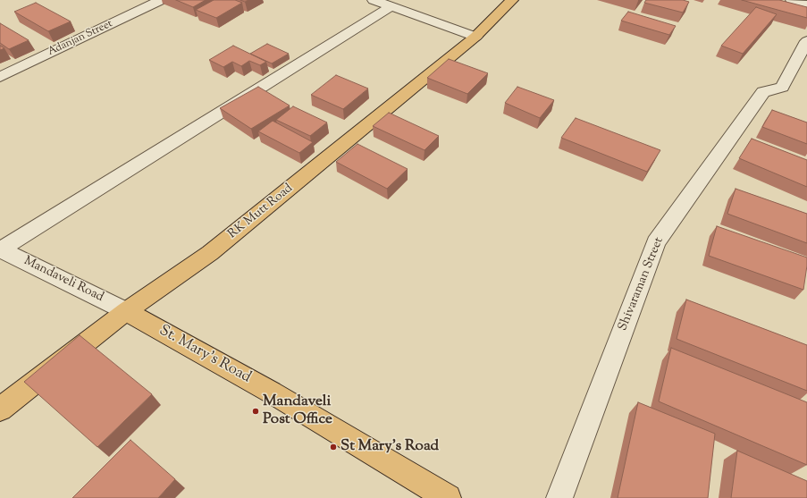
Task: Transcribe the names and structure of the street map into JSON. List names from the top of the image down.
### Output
{
  "streets": {
    "main road": ["RK Mutt Road", "St. Mary's Road"],
    "street": ["Adanjan Street", "Mandaveli Road", "Shivaraman Street"]
  },
  "crossings": [
    ["RK Mutt Road", "Mandaveli Road"],
    ["RK Mutt Road", "St. Mary's Road"],
    ["Mandaveli Road", "St. Mary's Road"]
  ],
  "places": ["Mandaveli Post Office", "St Mary’s Road"]
}
